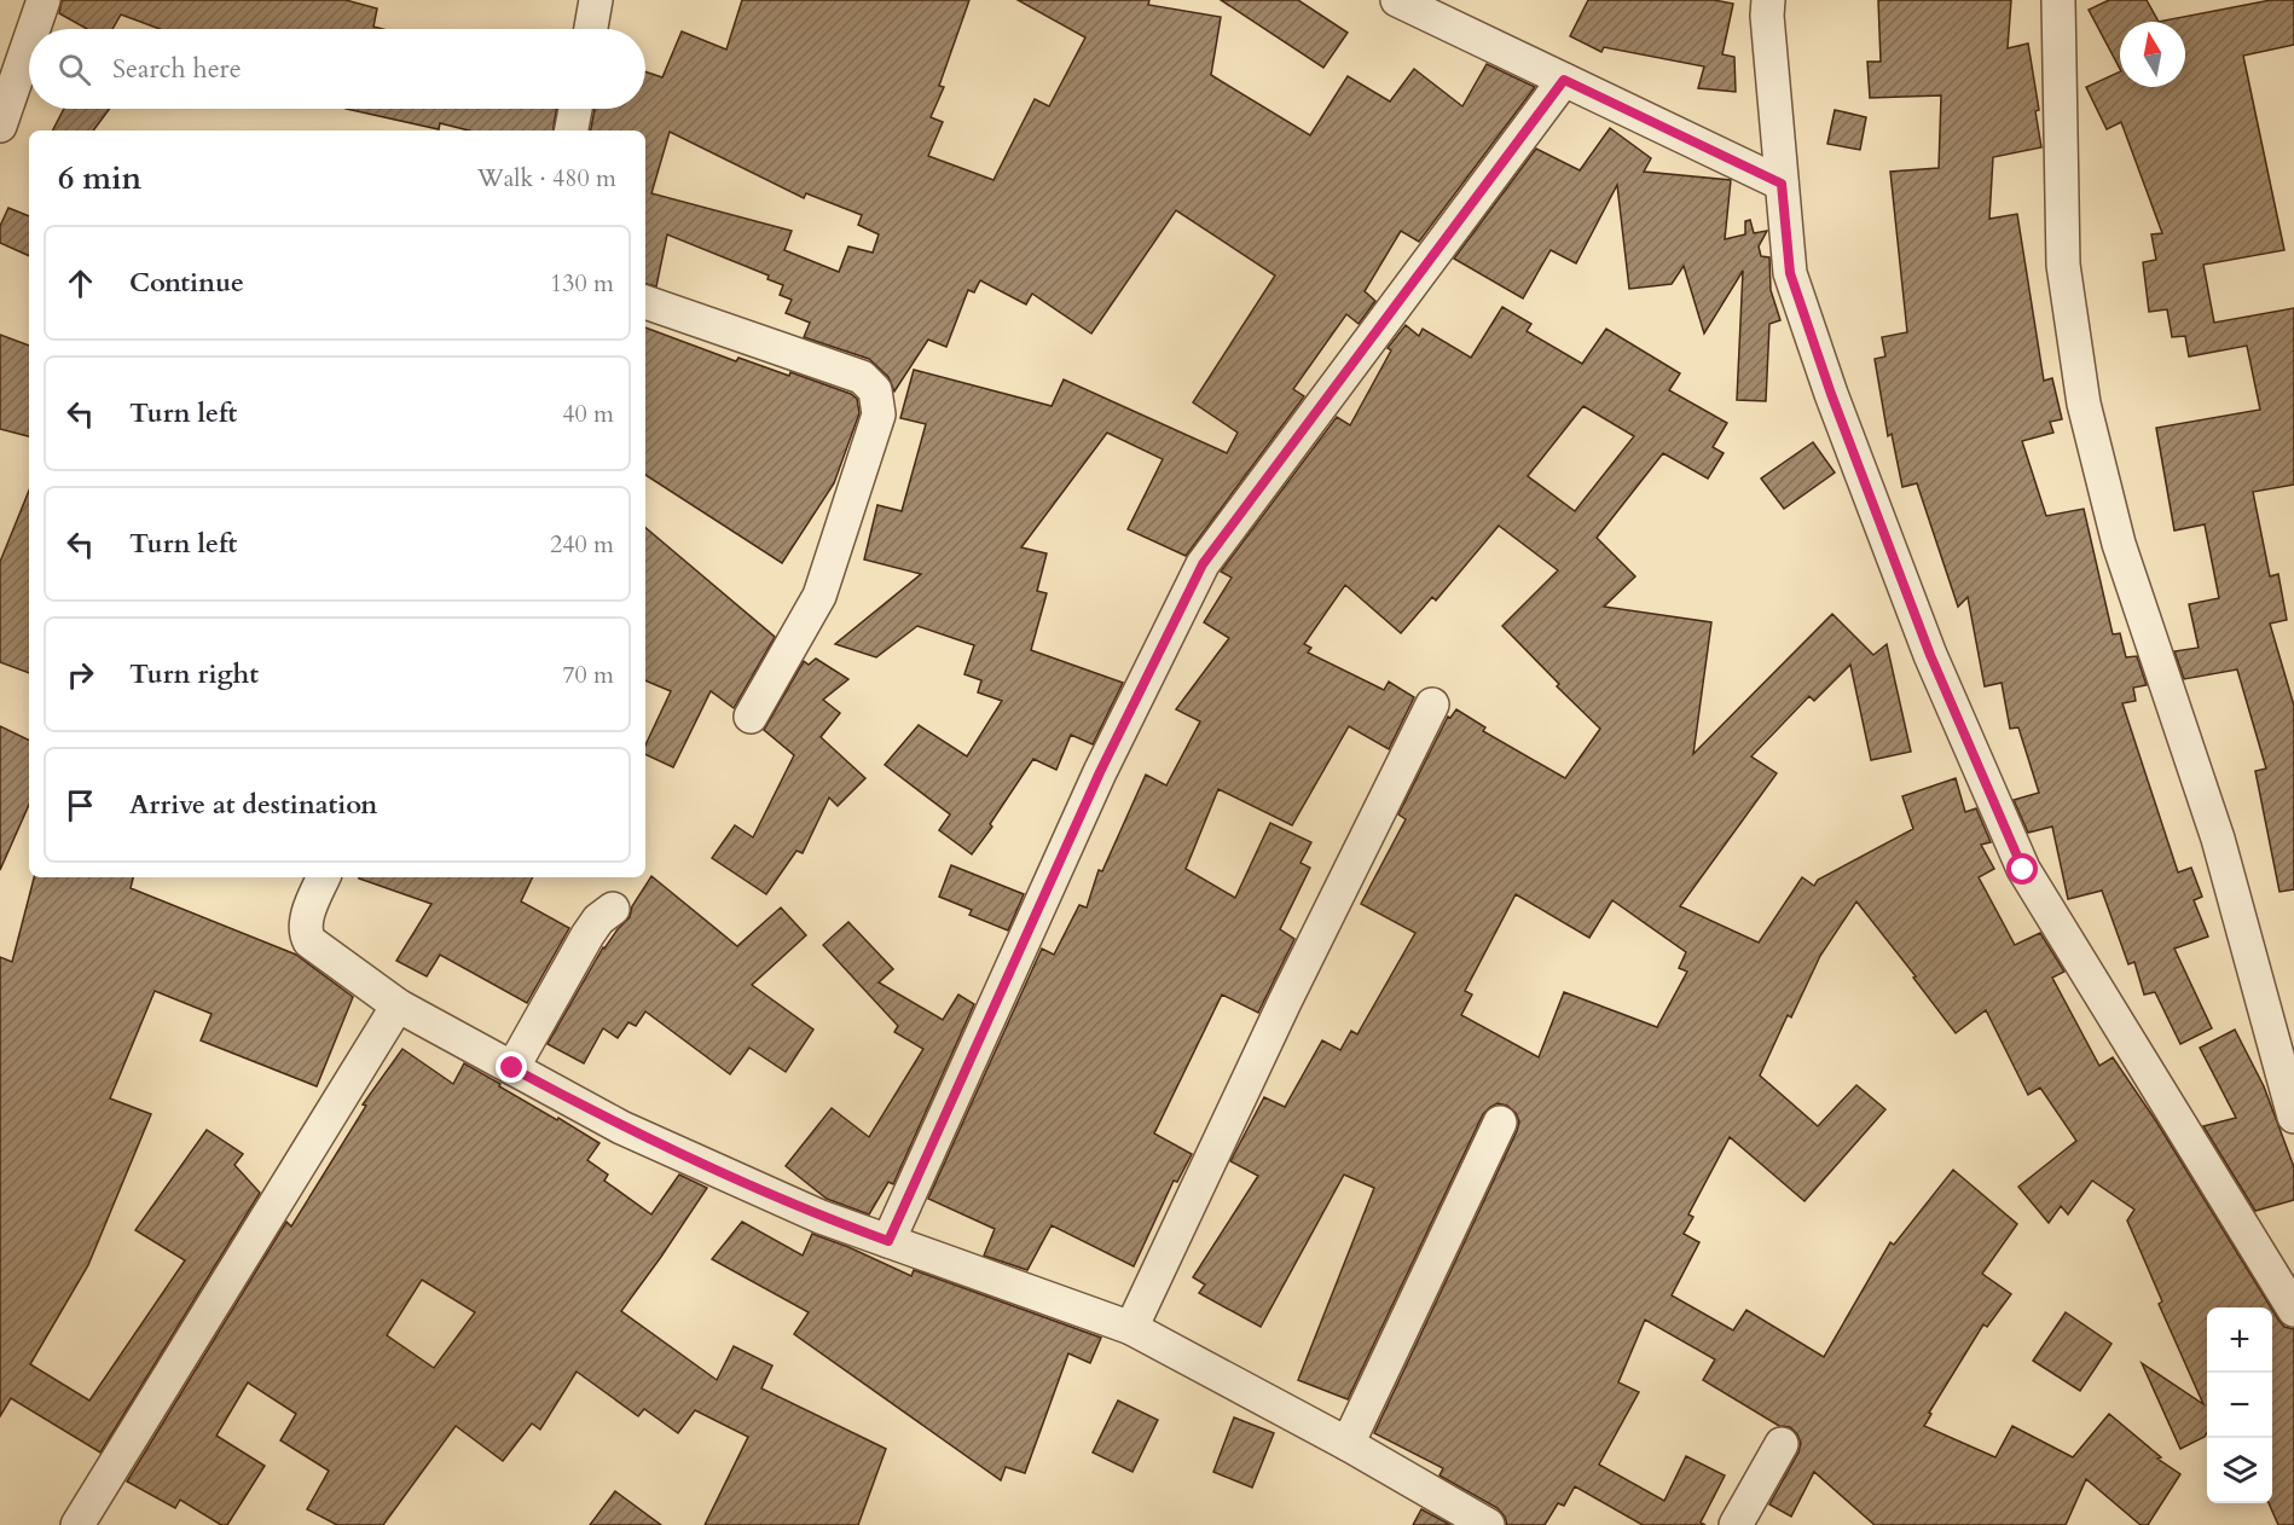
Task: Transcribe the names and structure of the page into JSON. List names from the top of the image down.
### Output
{
  "north": "top",
  "page": {
    "search": "Search here",
    "heading": ["6 min", "Walk · 480 m"],
    "list": [
      ["Continue", "130 m"],
      ["Turn left", "40 m"],
      ["Turn left", "240 m"],
      ["Turn right", "70 m"],
      "Arrive at destination"
    ],
    "map_buttons": ["+", "−"]
  }
}
